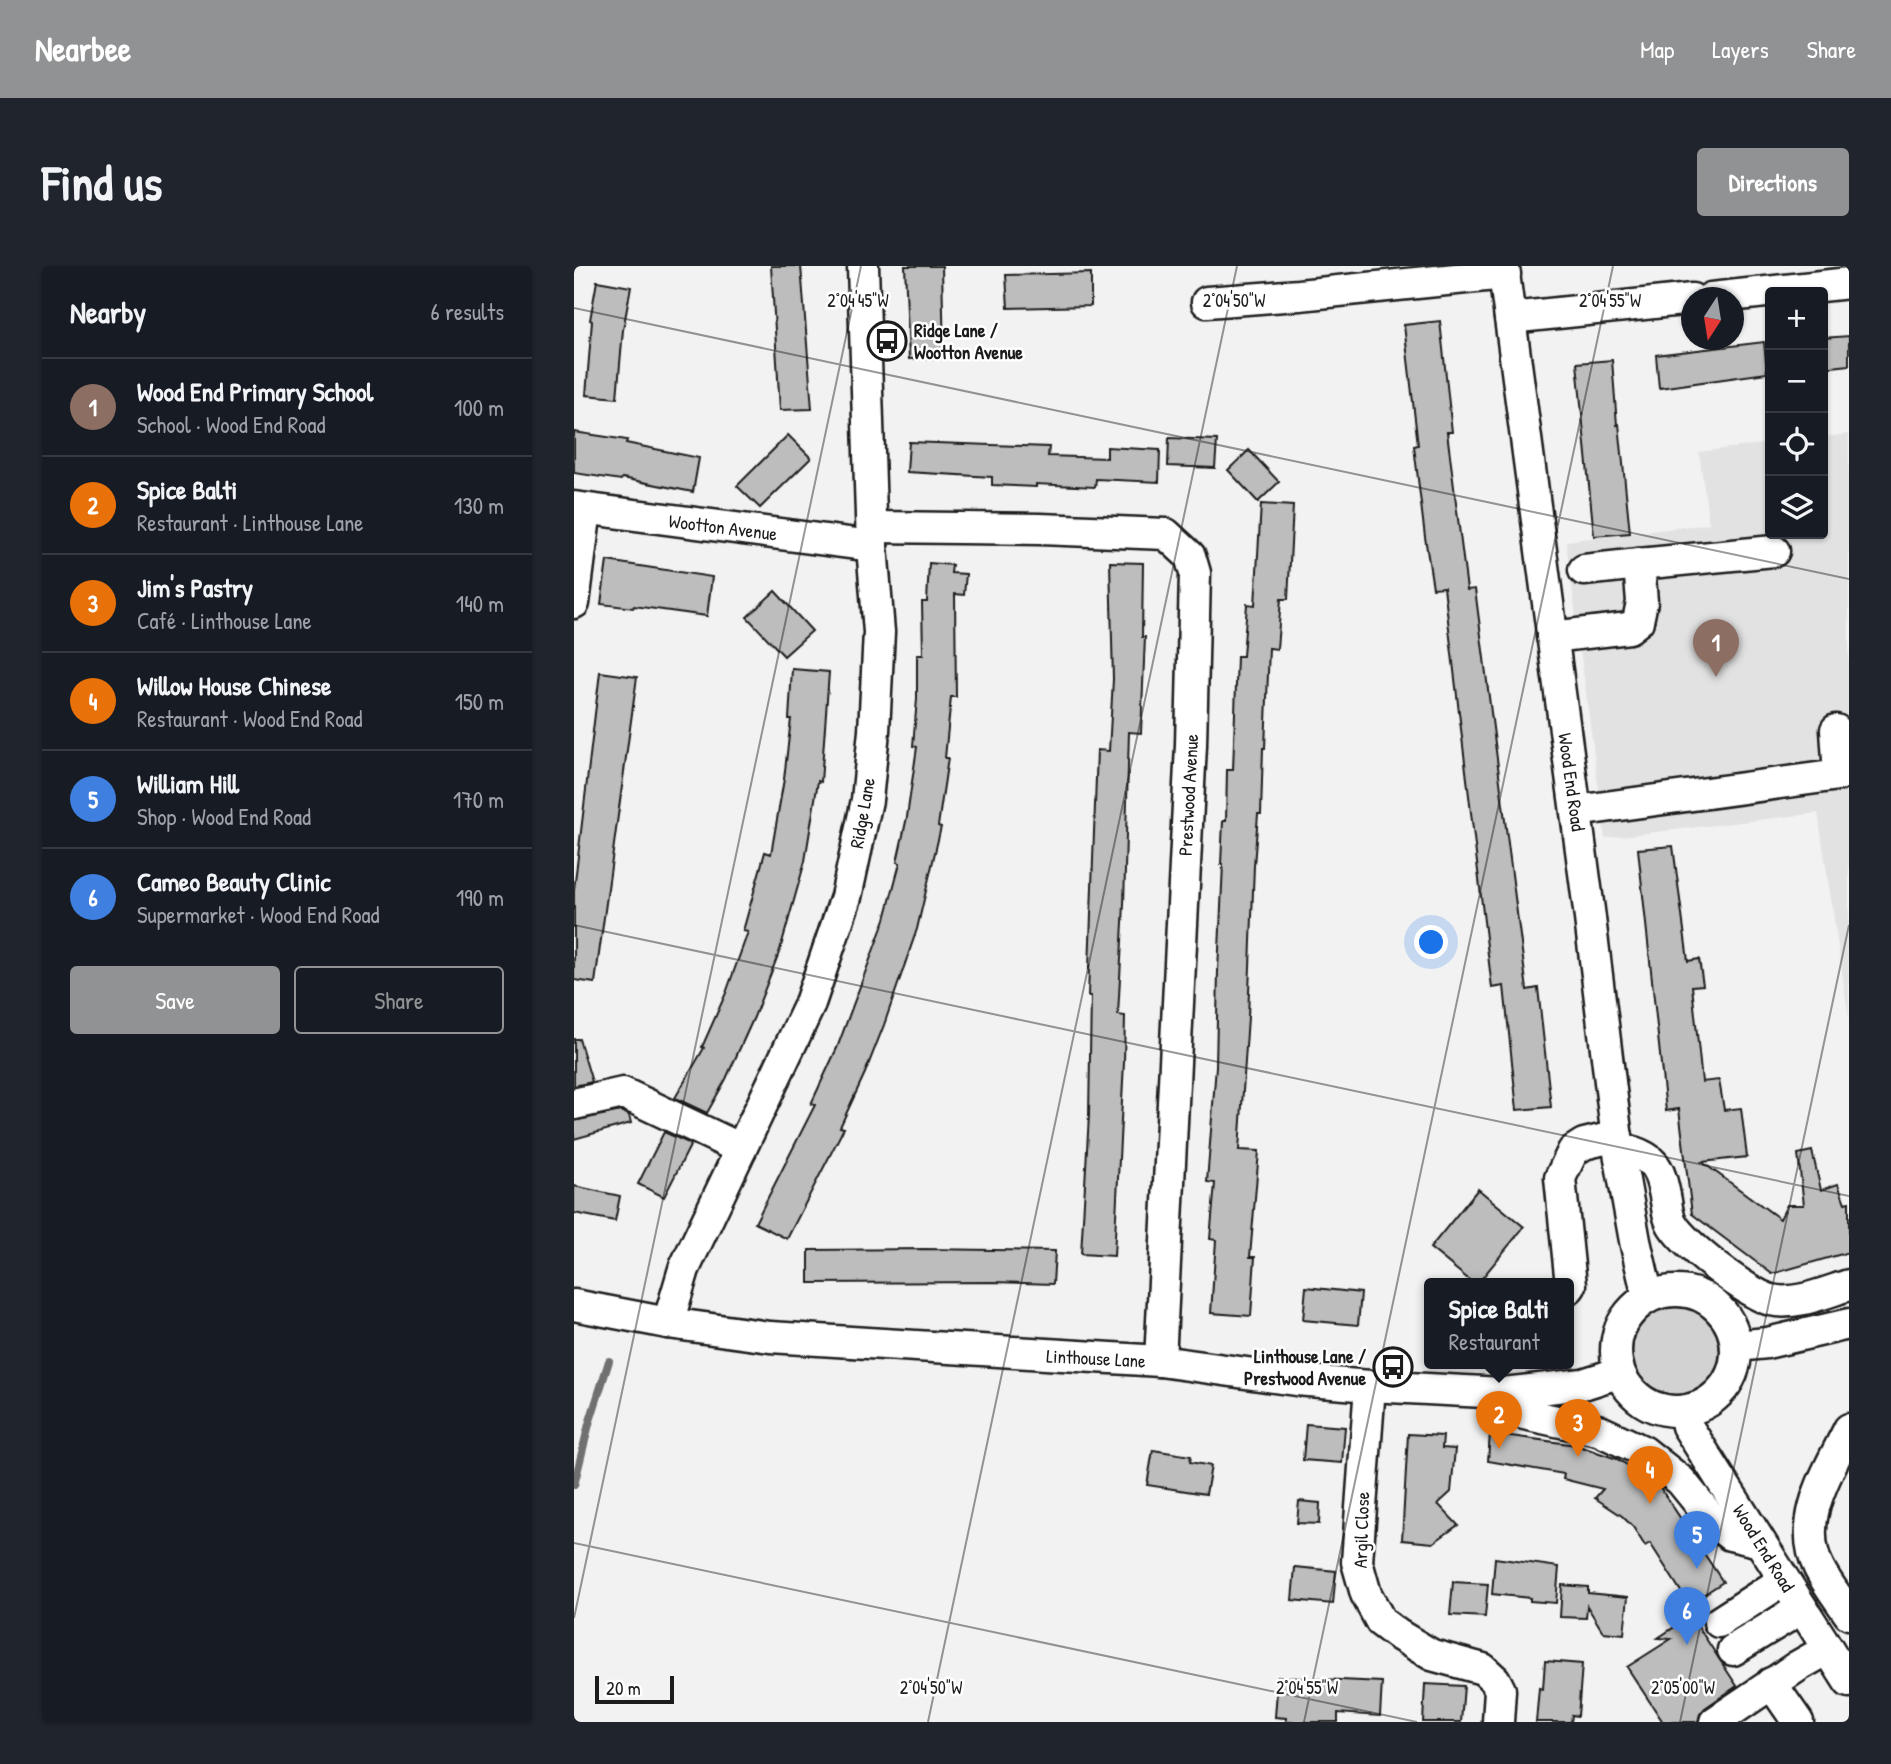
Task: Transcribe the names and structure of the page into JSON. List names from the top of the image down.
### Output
{
  "streets": {
    "street": [
      "Wootton Avenue",
      "Wood End Road",
      "Prestwood Avenue",
      "Ridge Lane",
      "Linthouse Lane",
      "Argil Close"
    ]
  },
  "crossings": [
    ["Wootton Avenue", "Prestwood Avenue"],
    ["Wootton Avenue", "Ridge Lane"],
    ["Wood End Road", "Linthouse Lane"],
    ["Prestwood Avenue", "Ridge Lane"],
    ["Prestwood Avenue", "Linthouse Lane"],
    ["Ridge Lane", "Linthouse Lane"],
    ["Linthouse Lane", "Argil Close"]
  ],
  "places": {
    "bus stop": ["Ridge Lane / Wootton Avenue", "Linthouse Lane / Prestwood Avenue"]
  },
  "scale_bar": "20 m",
  "north": "bottom",
  "page": {
    "header": "Nearbee",
    "nav": ["Map", "Layers", "Share"],
    "buttons": [
      "Directions",
      ["Save", "Share"]
    ],
    "title": "Find us",
    "heading": ["Nearby", "6 results"],
    "map_buttons": ["+", "−"],
    "list": [
      {
        "mark": "1",
        "name": "Wood End Primary School",
        "note": "School · Wood End Road",
        "value": "100 m"
      },
      {
        "mark": "2",
        "name": "Spice Balti",
        "note": "Restaurant · Linthouse Lane",
        "value": "130 m"
      },
      {
        "mark": "3",
        "name": "Jim's Pastry",
        "note": "Café · Linthouse Lane",
        "value": "140 m"
      },
      {
        "mark": "4",
        "name": "Willow House Chinese",
        "note": "Restaurant · Wood End Road",
        "value": "150 m"
      },
      {
        "mark": "5",
        "name": "William Hill",
        "note": "Shop · Wood End Road",
        "value": "170 m"
      },
      {
        "mark": "6",
        "name": "Cameo Beauty Clinic",
        "note": "Supermarket · Wood End Road",
        "value": "190 m"
      }
    ],
    "pins": [
      "1",
      "2",
      "3",
      "4",
      "5",
      "6"
    ],
    "popup": ["Spice Balti", "Restaurant"],
    "scale": "20 m"
  },
  "coordinates": [
    "2°04'45\"W",
    "2°04'50\"W",
    "2°04'55\"W",
    "2°05'00\"W"
  ]
}
